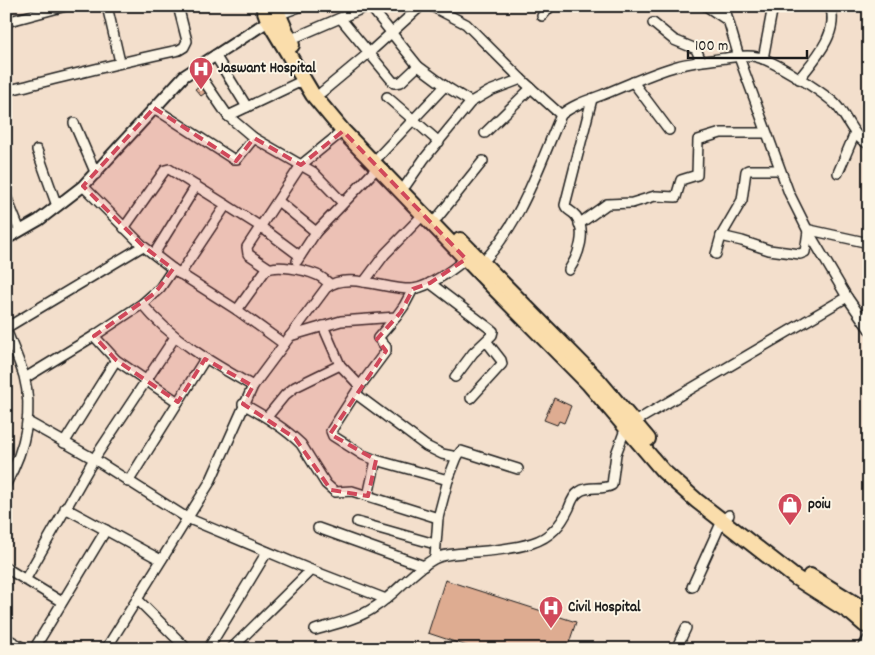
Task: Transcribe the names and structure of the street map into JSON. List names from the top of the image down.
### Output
{
  "places": {
    "hospital": ["Jaswant Hospital", "Civil Hospital"],
    "shop": ["poiu"]
  },
  "scale_bar": "100 m"
}
